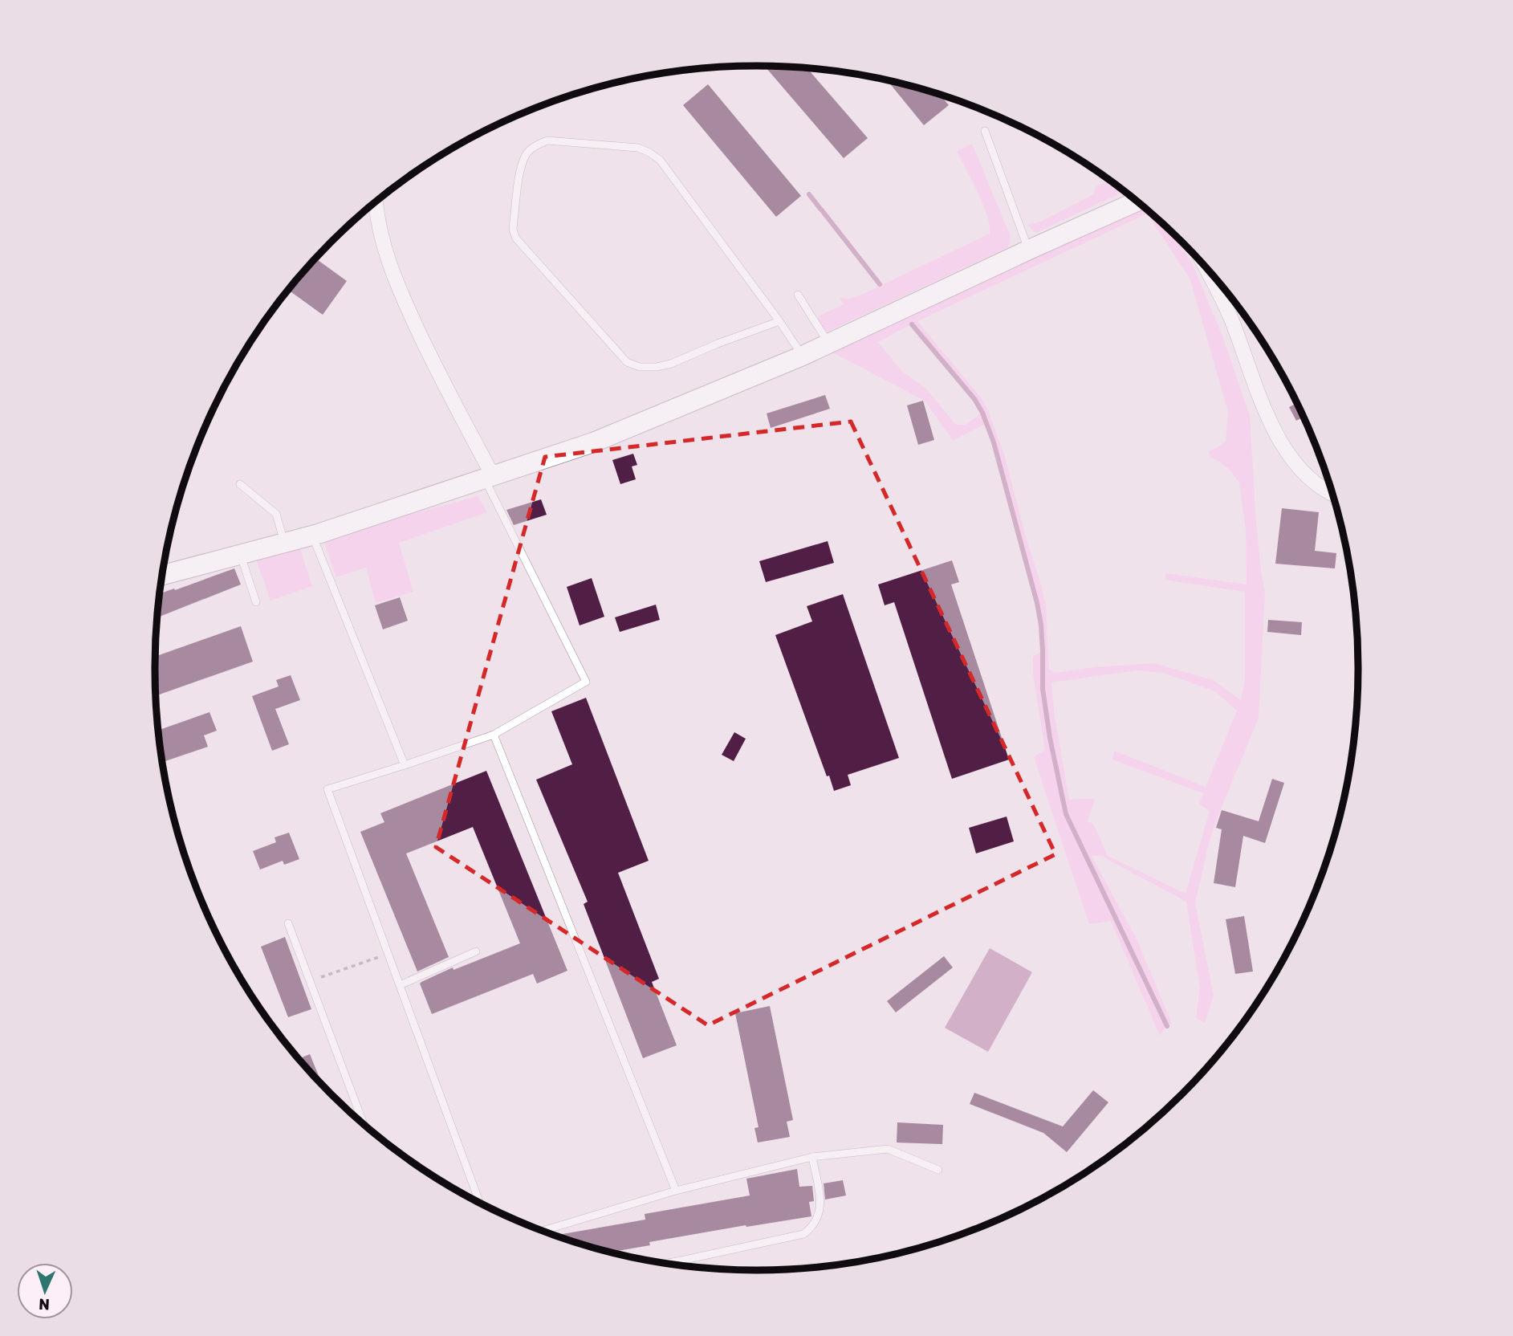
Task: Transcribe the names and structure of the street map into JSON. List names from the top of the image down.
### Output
{
  "north": "bottom"
}
